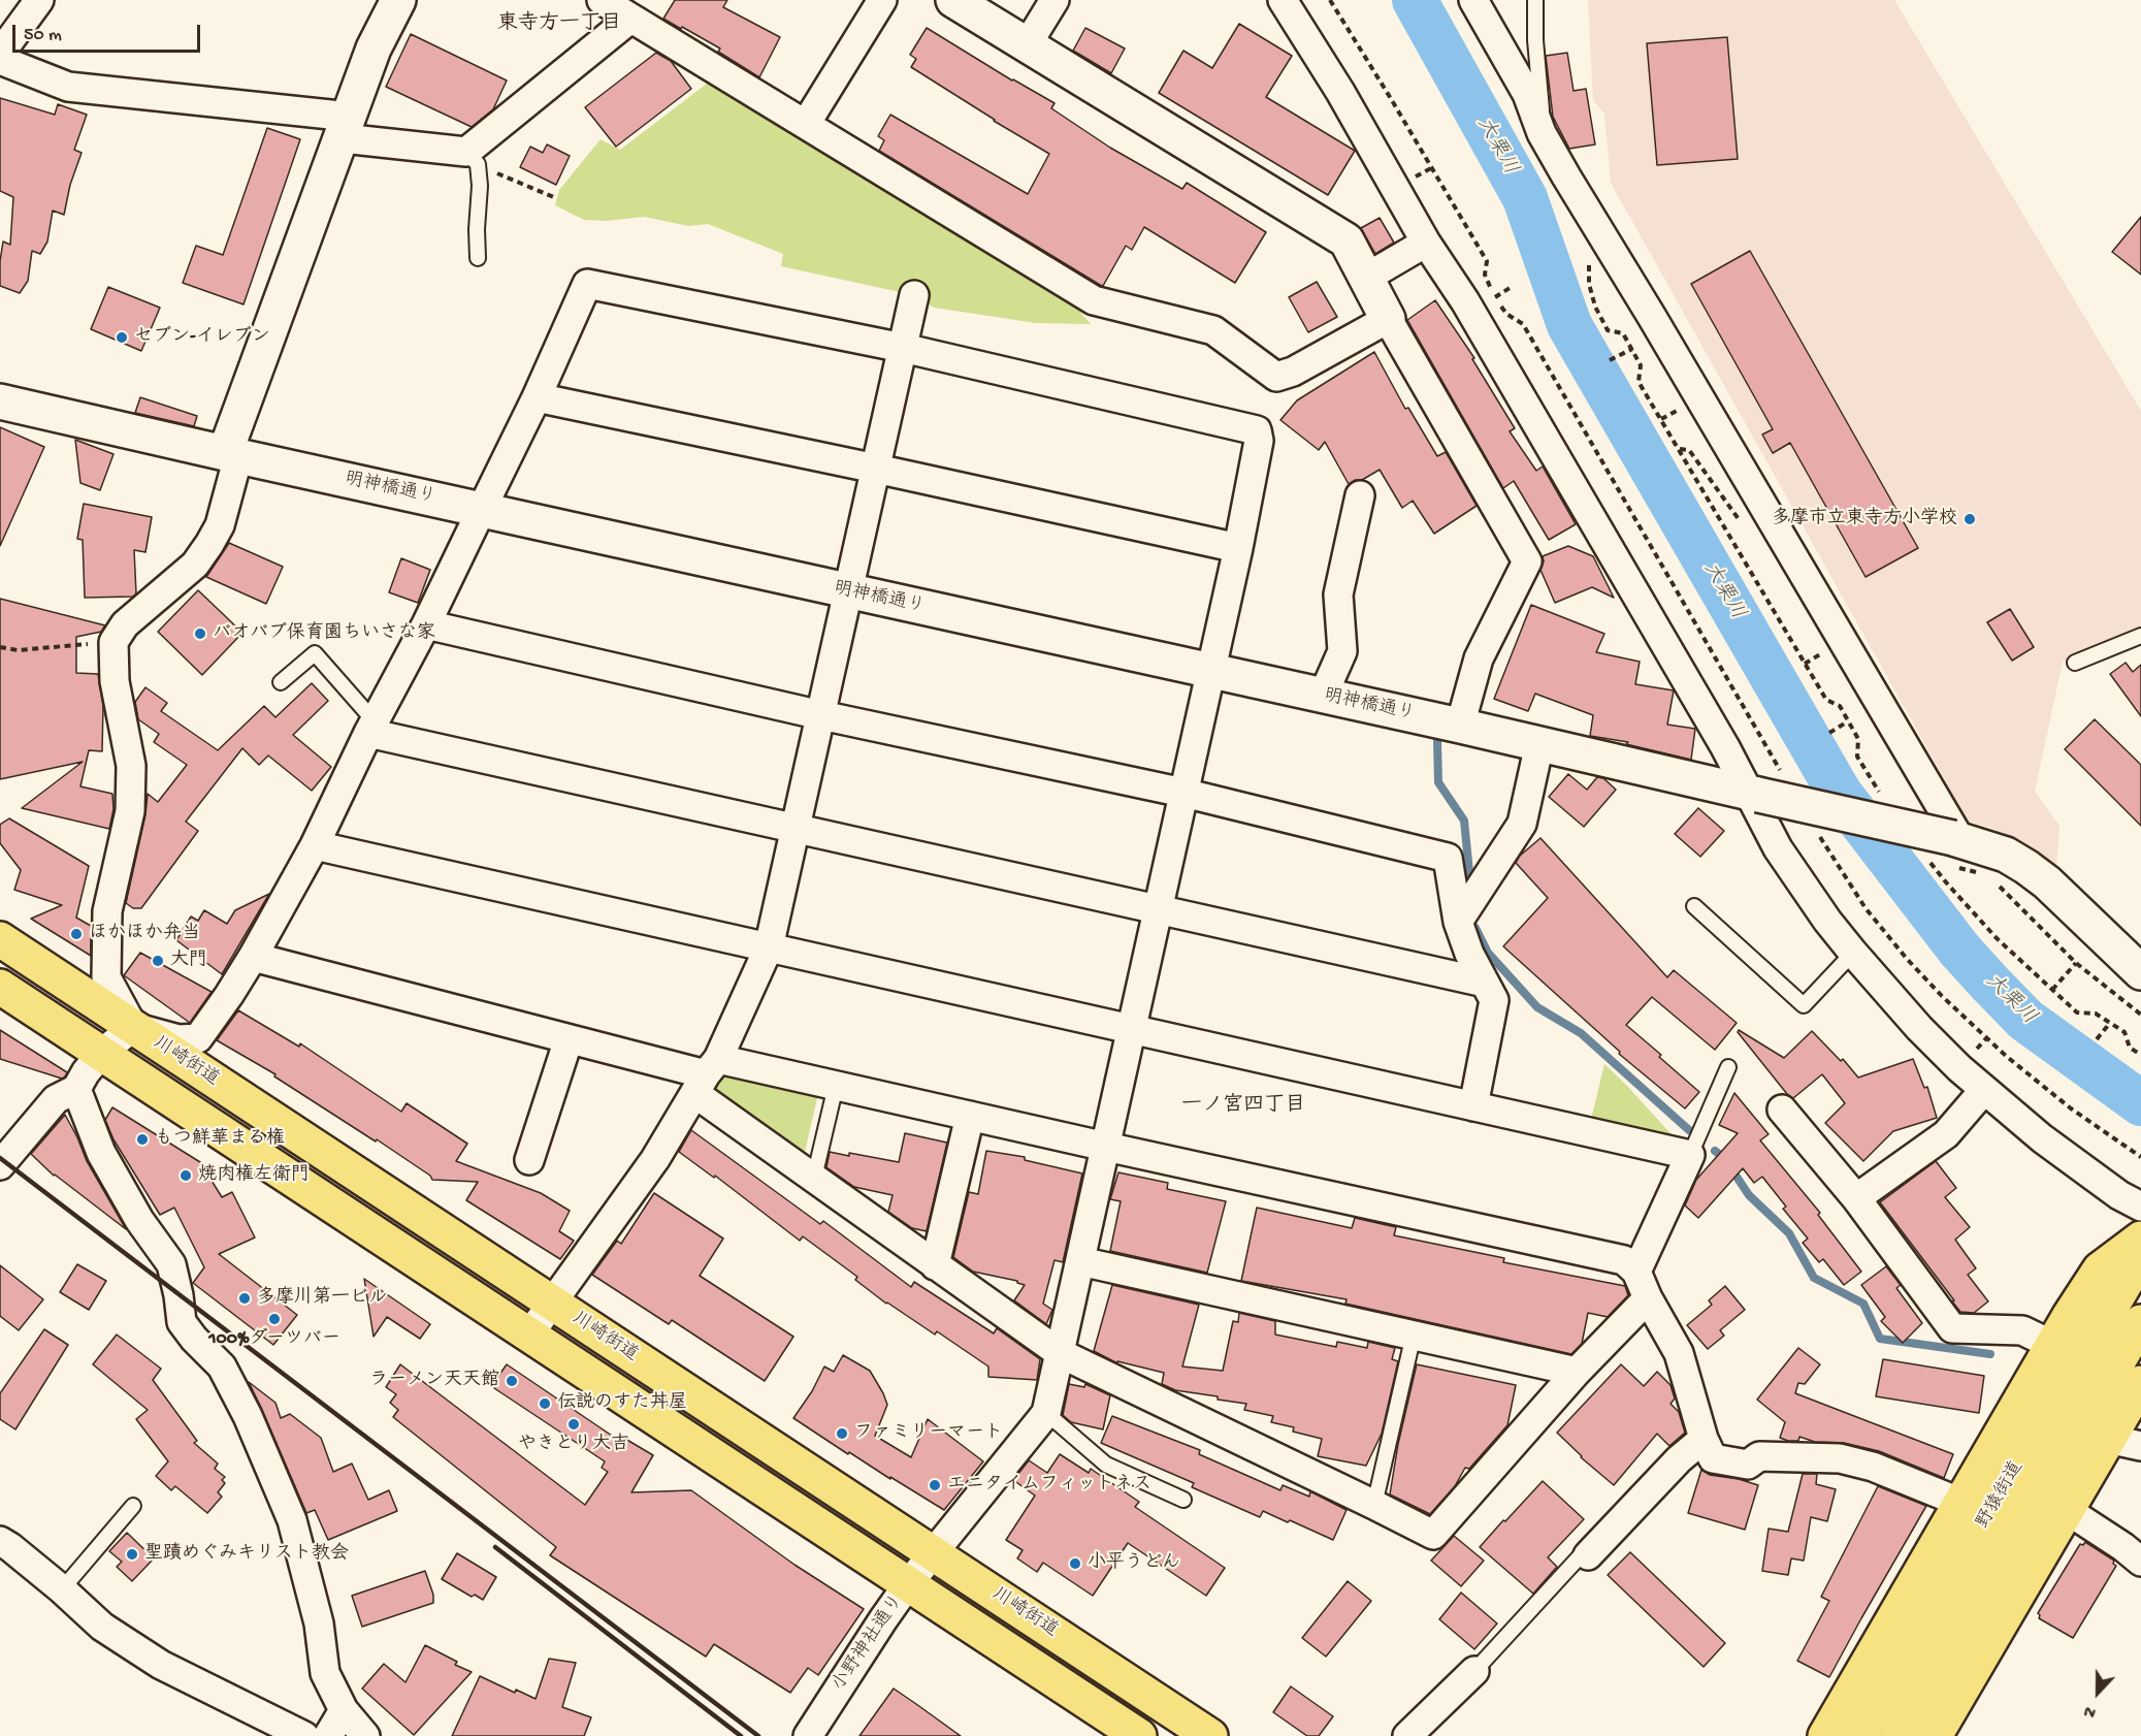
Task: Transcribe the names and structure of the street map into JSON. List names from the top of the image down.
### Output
{
  "streets": {
    "main road": ["川崎街道", "野猿街道"],
    "street": ["明神橋通り", "小野神社通り"]
  },
  "crossings": [
    ["川崎街道", "小野神社通り"]
  ],
  "districts": ["東寺方一丁目", "一ノ宮四丁目"],
  "water": ["大栗川"],
  "places": [
    "セブン-イレブン",
    "多摩市立東寺方小学校",
    "バオバブ保育園ちいさな家",
    "ほかほか弁当",
    "大門",
    "もつ鮮華まる権",
    "焼肉権左衛門",
    "多摩川第一ビル",
    "100%ダーツバー",
    "ラーメン天天館",
    "伝説のすた丼屋",
    "やきとり大吉",
    "ファミリーマート",
    "エニタイムフィットネス",
    "聖蹟めぐみキリスト教会",
    "小平うどん"
  ],
  "scale_bar": "50 m",
  "north": "bottom"
}
